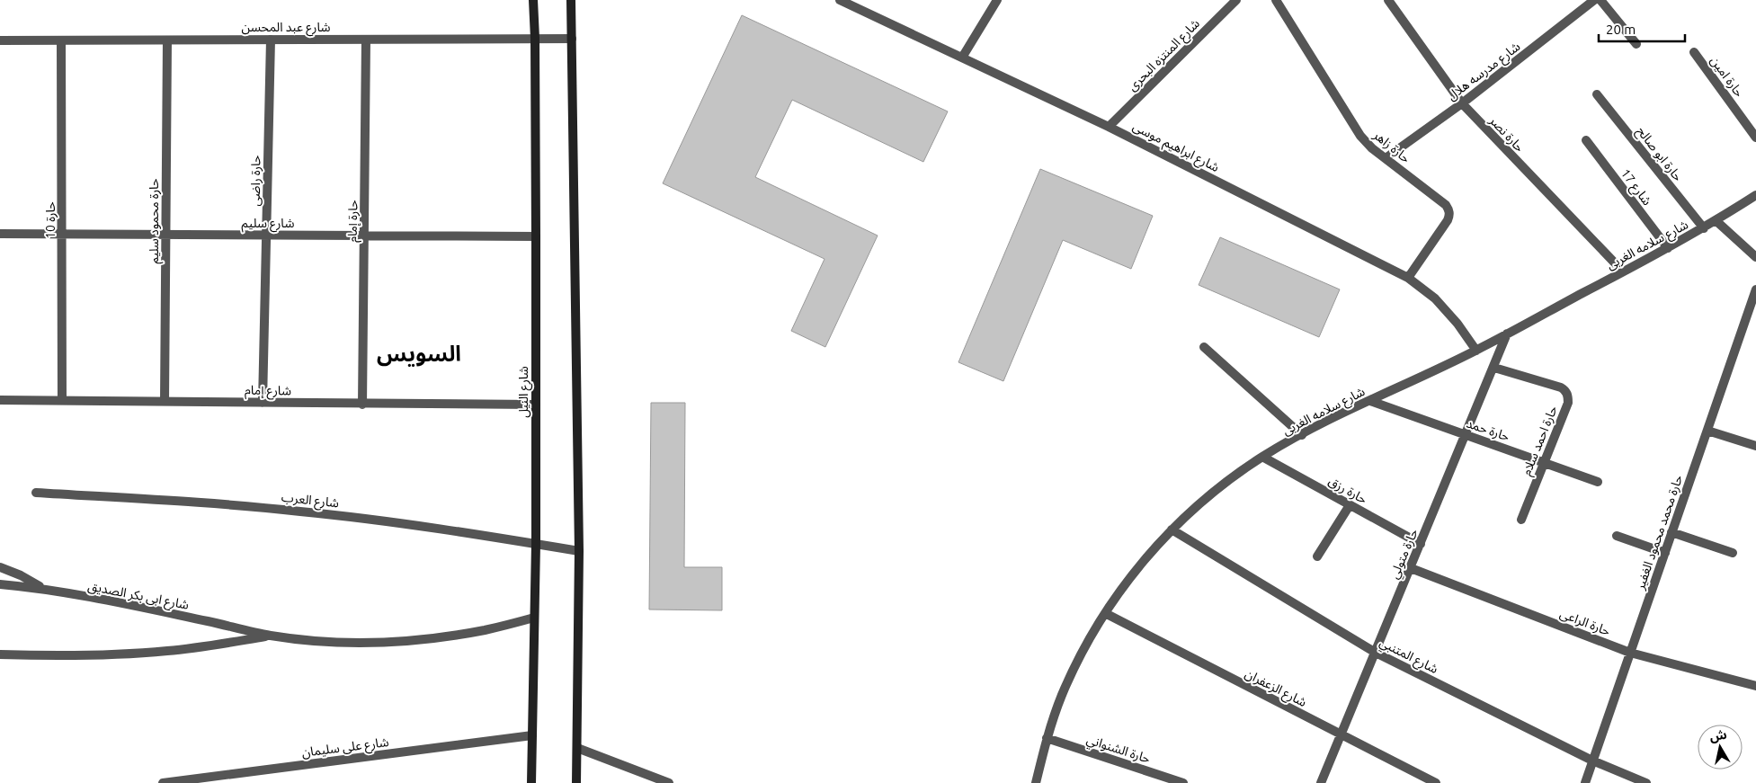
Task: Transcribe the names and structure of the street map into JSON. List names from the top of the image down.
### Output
{
  "streets": {
    "main road": ["شارع النيل"],
    "street": [
      "شارع عبد المحسن",
      "شارع المنتزه البحرى",
      "شارع مدرسه هلال",
      "حارة امين",
      "حارة نصر",
      "شارع ابراهيم موسى",
      "حارة زاهر",
      "حارة ابو صالح",
      "حارة راضى",
      "شارع 17",
      "حارة 10",
      "حارة محمود سليم",
      "حارة إمام",
      "شارع سليم",
      "شارع سلامه الغربى",
      "شارع إمام",
      "حارة حمد",
      "حارة احمد سلام",
      "حارة رزق",
      "شارع العرب",
      "حارة محمد محمود الغفير",
      "حارة متولي",
      "شارع ابى بكر الصديق",
      "حارة الراعى",
      "شارع المتنبي",
      "شارع الزعفران",
      "شارع على سليمان",
      "حارة الشنواني"
    ]
  },
  "crossings": [
    ["شارع عبد المحسن", "حارة راضى"],
    ["شارع عبد المحسن", "حارة 10"],
    ["شارع عبد المحسن", "حارة محمود سليم"],
    ["شارع عبد المحسن", "حارة إمام"],
    ["شارع عبد المحسن", "شارع النيل"],
    ["شارع المنتزه البحرى", "شارع ابراهيم موسى"],
    ["شارع مدرسه هلال", "حارة نصر"],
    ["شارع مدرسه هلال", "حارة زاهر"],
    ["حارة نصر", "شارع سلامه الغربى"],
    ["شارع ابراهيم موسى", "حارة زاهر"],
    ["شارع ابراهيم موسى", "شارع سلامه الغربى"],
    ["حارة ابو صالح", "شارع سلامه الغربى"],
    ["حارة راضى", "شارع سليم"],
    ["حارة راضى", "شارع إمام"],
    ["شارع 17", "شارع سلامه الغربى"],
    ["حارة 10", "شارع سليم"],
    ["حارة 10", "شارع إمام"],
    ["حارة محمود سليم", "شارع سليم"],
    ["حارة محمود سليم", "شارع إمام"],
    ["حارة إمام", "شارع سليم"],
    ["حارة إمام", "شارع إمام"],
    ["شارع سليم", "شارع النيل"],
    ["شارع سلامه الغربى", "حارة حمد"],
    ["شارع سلامه الغربى", "حارة رزق"],
    ["شارع سلامه الغربى", "حارة متولي"],
    ["شارع سلامه الغربى", "شارع المتنبي"],
    ["شارع سلامه الغربى", "شارع الزعفران"],
    ["شارع سلامه الغربى", "حارة الشنواني"],
    ["شارع إمام", "شارع النيل"],
    ["شارع النيل", "شارع العرب"],
    ["شارع النيل", "شارع ابى بكر الصديق"],
    ["شارع النيل", "شارع على سليمان"],
    ["حارة حمد", "حارة احمد سلام"],
    ["حارة حمد", "حارة متولي"],
    ["حارة احمد سلام", "حارة متولي"],
    ["حارة رزق", "حارة متولي"],
    ["حارة محمد محمود الغفير", "حارة الراعى"],
    ["حارة محمد محمود الغفير", "شارع المتنبي"],
    ["حارة متولي", "حارة الراعى"],
    ["حارة متولي", "شارع المتنبي"],
    ["حارة متولي", "شارع الزعفران"]
  ],
  "districts": ["السويس"],
  "scale_bar": "20 m",
  "north": "top"
}
